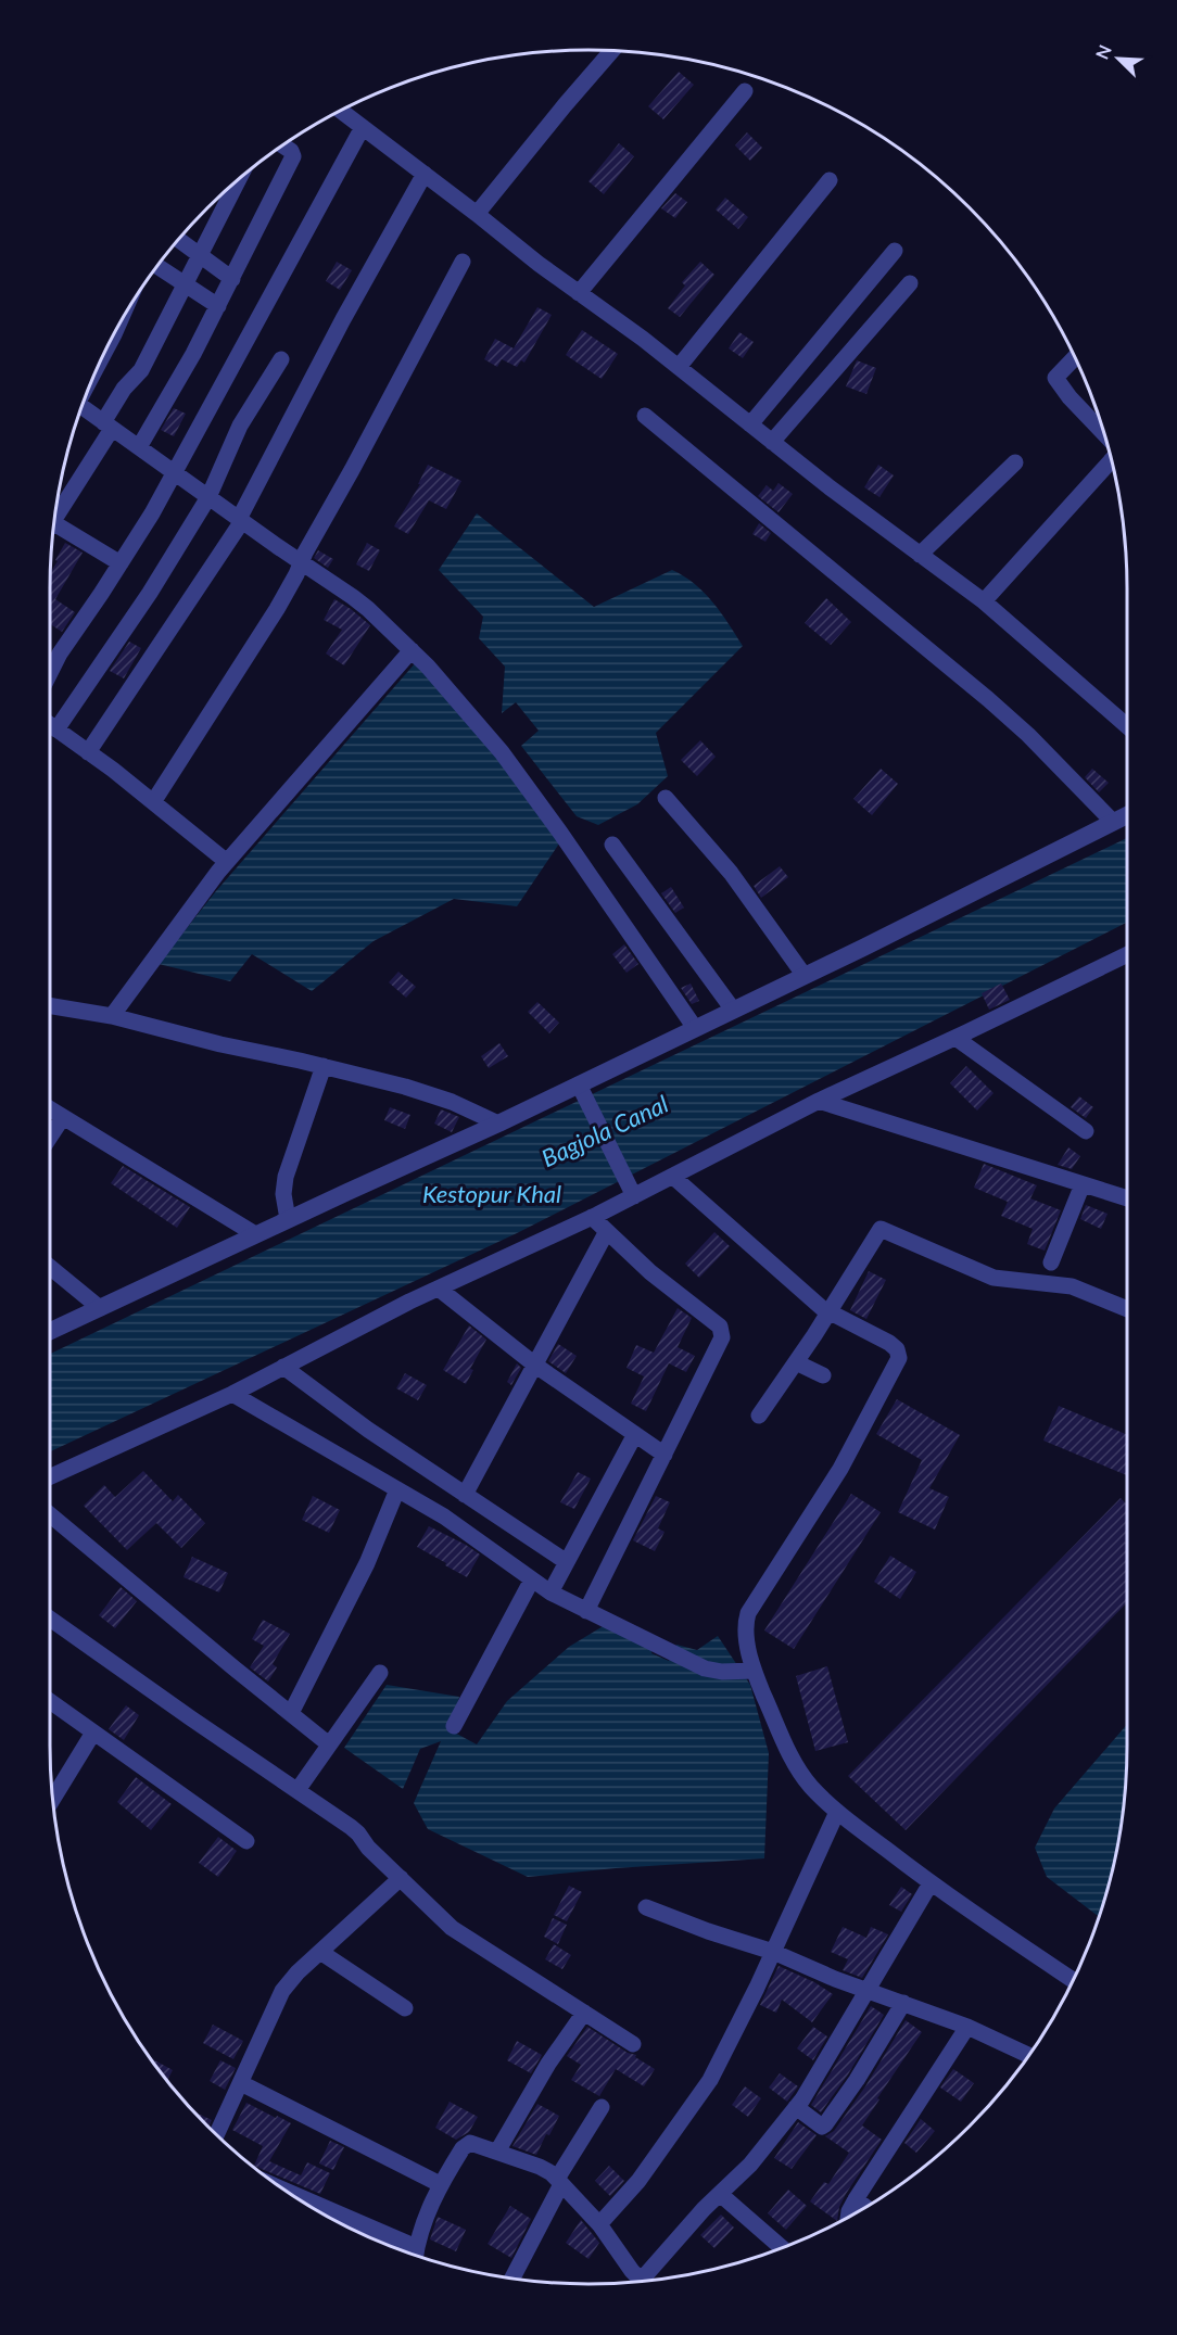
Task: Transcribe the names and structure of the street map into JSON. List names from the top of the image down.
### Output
{
  "water": ["Bagjola Canal", "Kestopur Khal"],
  "north": "top left"
}
